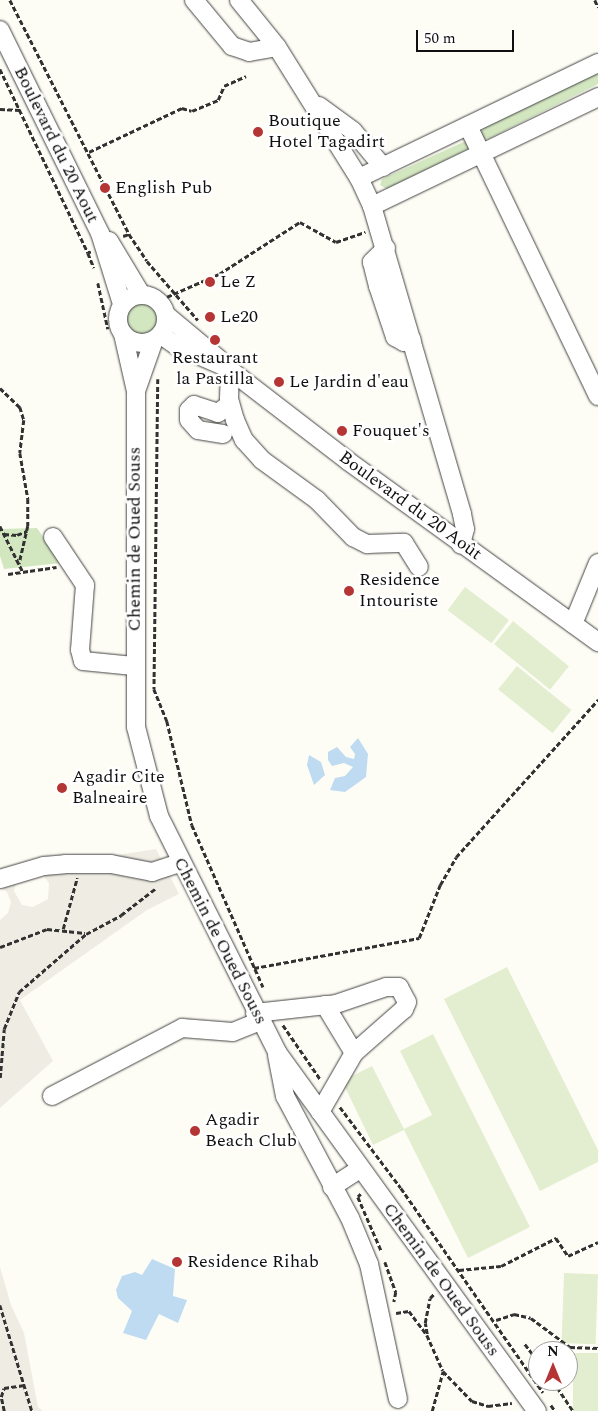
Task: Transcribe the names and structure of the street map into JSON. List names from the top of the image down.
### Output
{
  "streets": {
    "street": ["Boulevard du 20 Aout", "Boulevard du 20 Août", "Chemin de Oued Souss"]
  },
  "crossings": [
    ["Boulevard du 20 Août", "Chemin de Oued Souss"]
  ],
  "places": [
    "Boutique Hotel Tagadirt",
    "English Pub",
    "Le Z",
    "Le20",
    "Restaurant la Pastilla",
    "Le Jardin d'eau",
    "Fouquet's",
    "Residence Intouriste",
    "Agadir Cite Balneaire",
    "Agadir Beach Club",
    "Residence Rihab"
  ],
  "scale_bar": "50 m",
  "north": "top"
}
